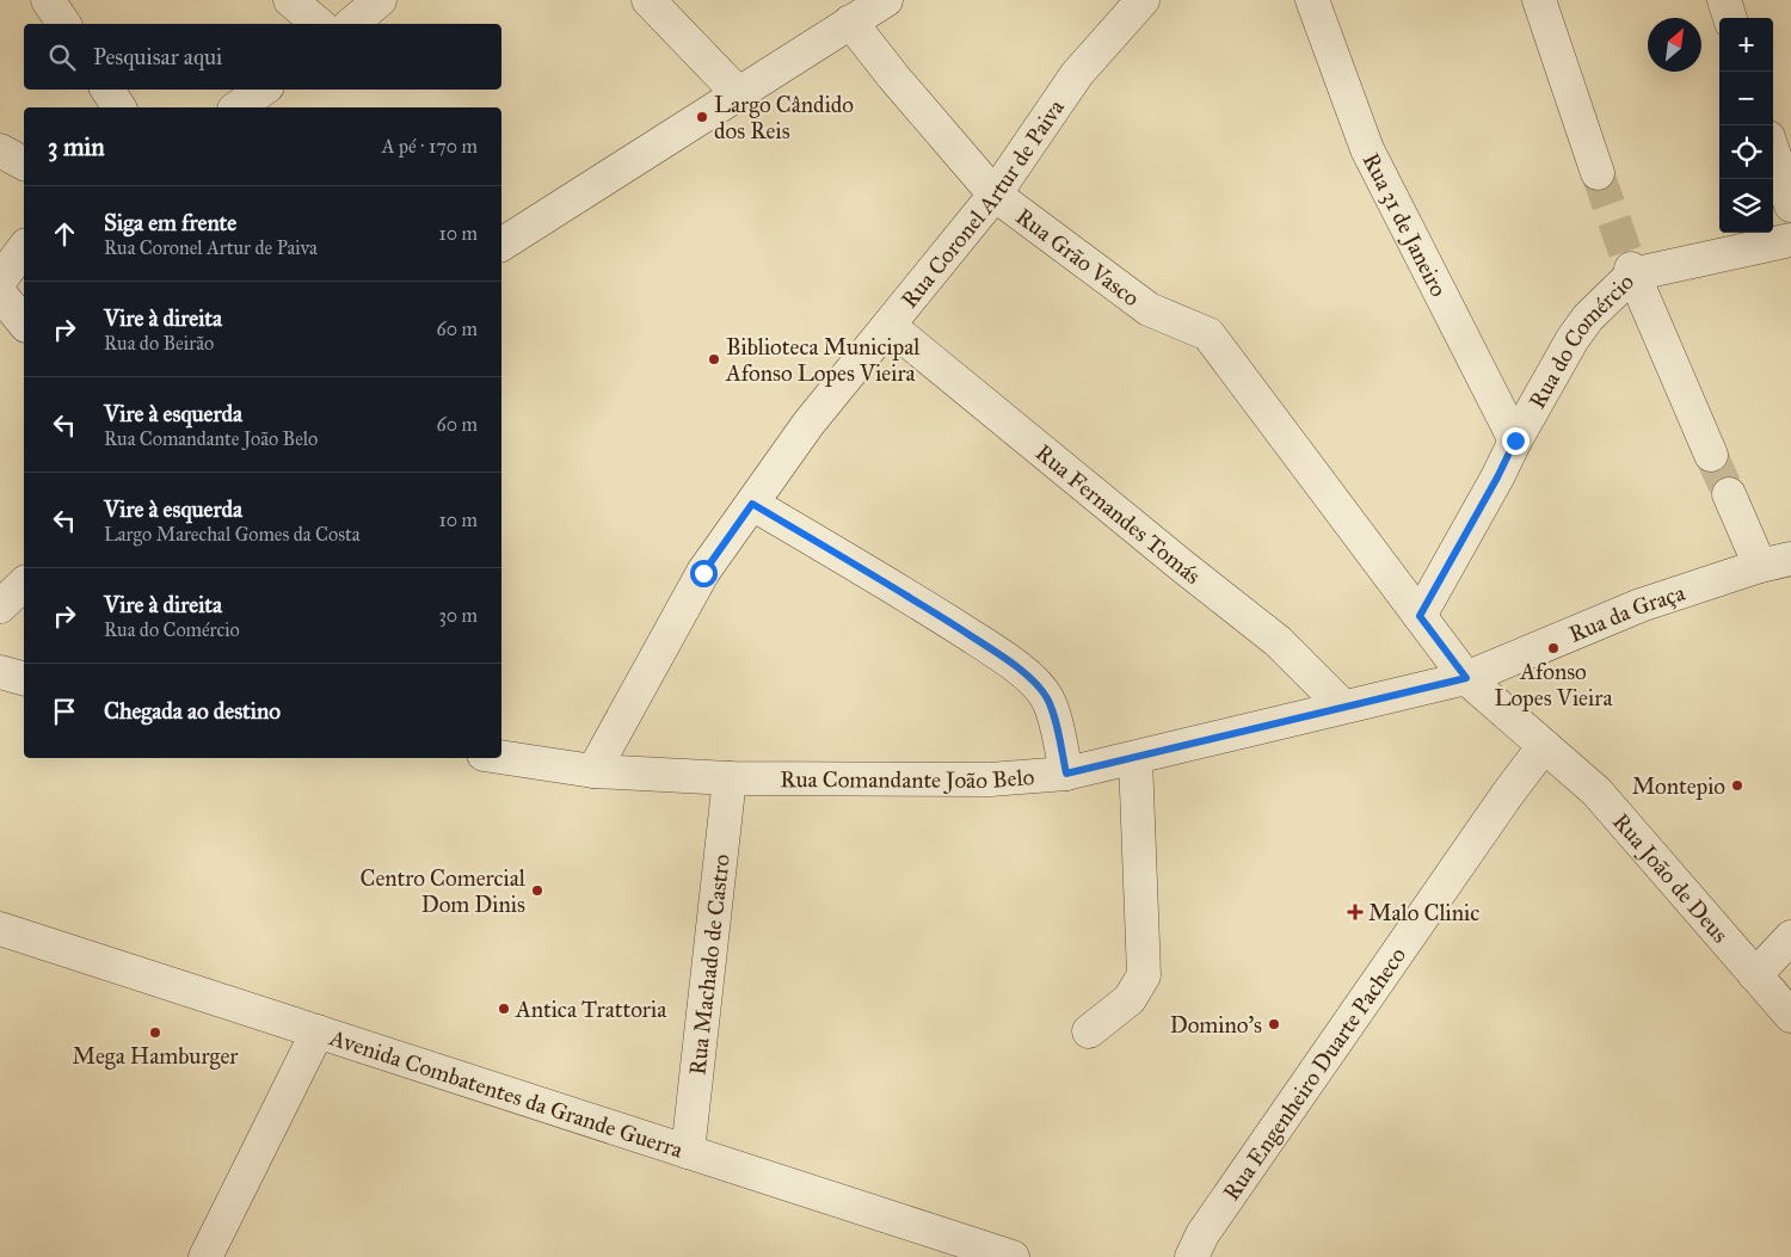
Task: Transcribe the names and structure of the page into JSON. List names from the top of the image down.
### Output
{
  "streets": {
    "street": [
      "Rua Coronel Artur de Paiva",
      "Rua 31 de Janeiro",
      "Rua Grão Vasco",
      "Rua do Comércio",
      "Rua Fernandes Tomás",
      "Rua da Graça",
      "Rua Comandante João Belo",
      "Rua João de Deus",
      "Rua Machado de Castro",
      "Rua Engenheiro Duarte Pacheco",
      "Avenida Combatentes da Grande Guerra"
    ]
  },
  "crossings": [
    ["Rua Coronel Artur de Paiva", "Rua Grão Vasco"],
    ["Rua Coronel Artur de Paiva", "Rua Fernandes Tomás"],
    ["Rua Coronel Artur de Paiva", "Rua Comandante João Belo"],
    ["Rua 31 de Janeiro", "Rua do Comércio"],
    ["Rua Grão Vasco", "Rua João de Deus"],
    ["Rua do Comércio", "Rua João de Deus"],
    ["Rua Fernandes Tomás", "Rua Comandante João Belo"],
    ["Rua da Graça", "Rua Comandante João Belo"],
    ["Rua da Graça", "Rua João de Deus"],
    ["Rua Comandante João Belo", "Rua João de Deus"],
    ["Rua Comandante João Belo", "Rua Machado de Castro"],
    ["Rua João de Deus", "Rua Engenheiro Duarte Pacheco"],
    ["Rua Machado de Castro", "Avenida Combatentes da Grande Guerra"]
  ],
  "places": {
    "other": [
      "Largo Cândido dos Reis",
      "Biblioteca Municipal Afonso Lopes Vieira",
      "Afonso Lopes Vieira",
      "Montepio",
      "Centro Comercial Dom Dinis",
      "Antica Trattoria",
      "Domino's",
      "Mega Hamburger"
    ],
    "health": ["Malo Clinic"]
  },
  "north": "top right",
  "page": {
    "map_buttons": ["+", "−"],
    "search": "Pesquisar aqui",
    "heading": ["3 min", "A pé · 170 m"],
    "list": [
      ["Siga em frente", "Rua Coronel Artur de Paiva", "10 m"],
      ["Vire à direita", "Rua do Beirão", "60 m"],
      ["Vire à esquerda", "Rua Comandante João Belo", "60 m"],
      ["Vire à esquerda", "Largo Marechal Gomes da Costa", "10 m"],
      ["Vire à direita", "Rua do Comércio", "30 m"],
      "Chegada ao destino"
    ]
  }
}
